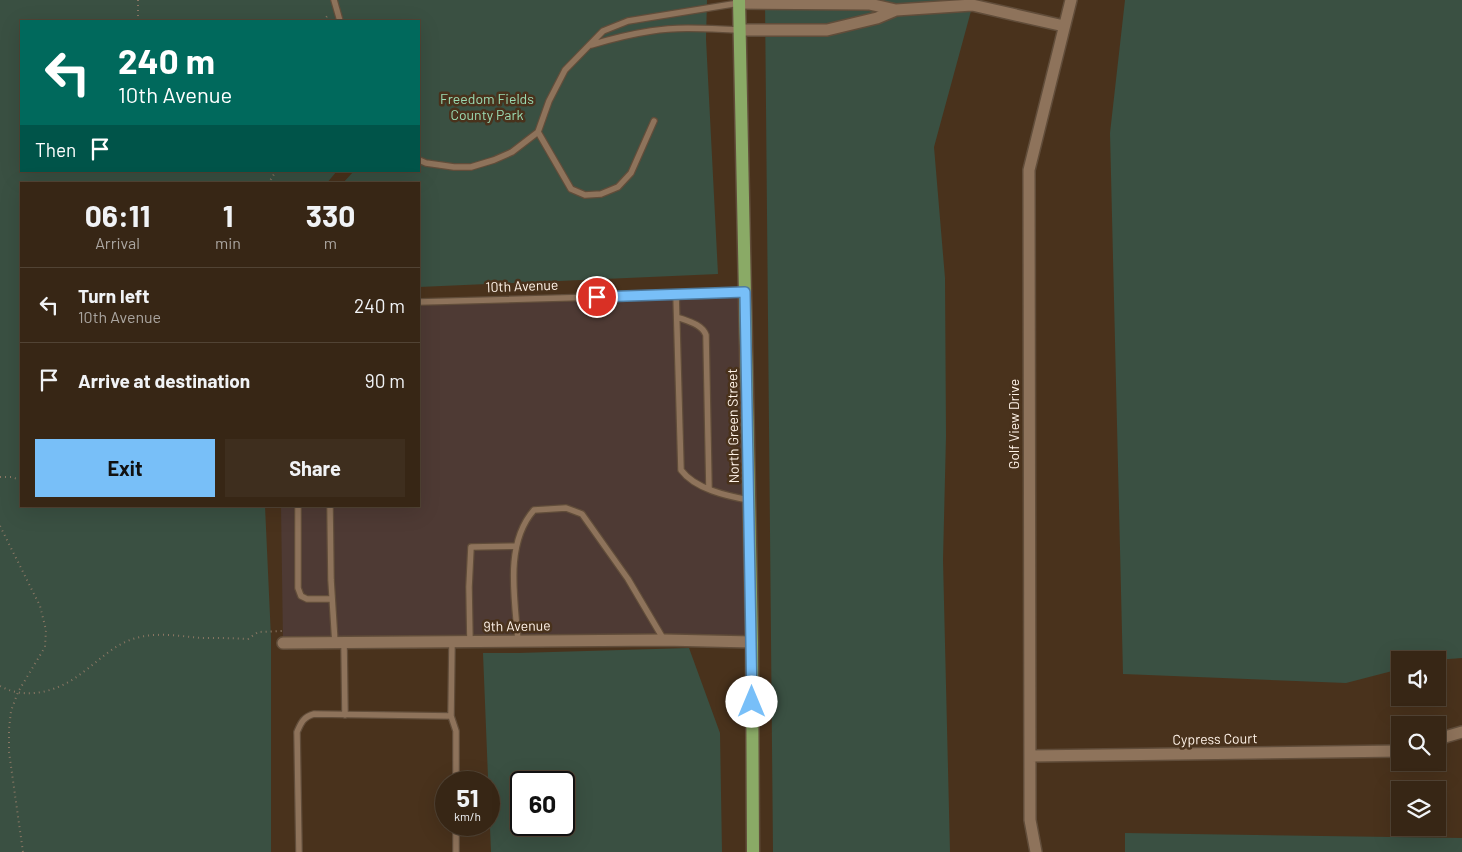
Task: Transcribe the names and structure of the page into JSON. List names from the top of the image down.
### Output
{
  "streets": {
    "main road": ["North Green Street"],
    "street": ["Golf View Drive", "9th Avenue", "Cypress Court"],
    "lane": ["10th Avenue"]
  },
  "crossings": [
    ["10th Avenue", "North Green Street"],
    ["Golf View Drive", "Cypress Court"],
    ["North Green Street", "9th Avenue"]
  ],
  "parks": ["Freedom Fields County Park"],
  "page": {
    "turn": ["240 m", "10th Avenue"],
    "then": "Then",
    "eta": [
      "06:11",
      "Arrival",
      "1",
      "min",
      "330",
      "m"
    ],
    "list": [
      {
        "name": "Turn left",
        "note": "10th Avenue",
        "value": "240 m"
      },
      {
        "name": "Arrive at destination",
        "value": "90 m"
      }
    ],
    "buttons": ["Exit", "Share"],
    "speed": "51 km/h",
    "limit": "60"
  }
}
